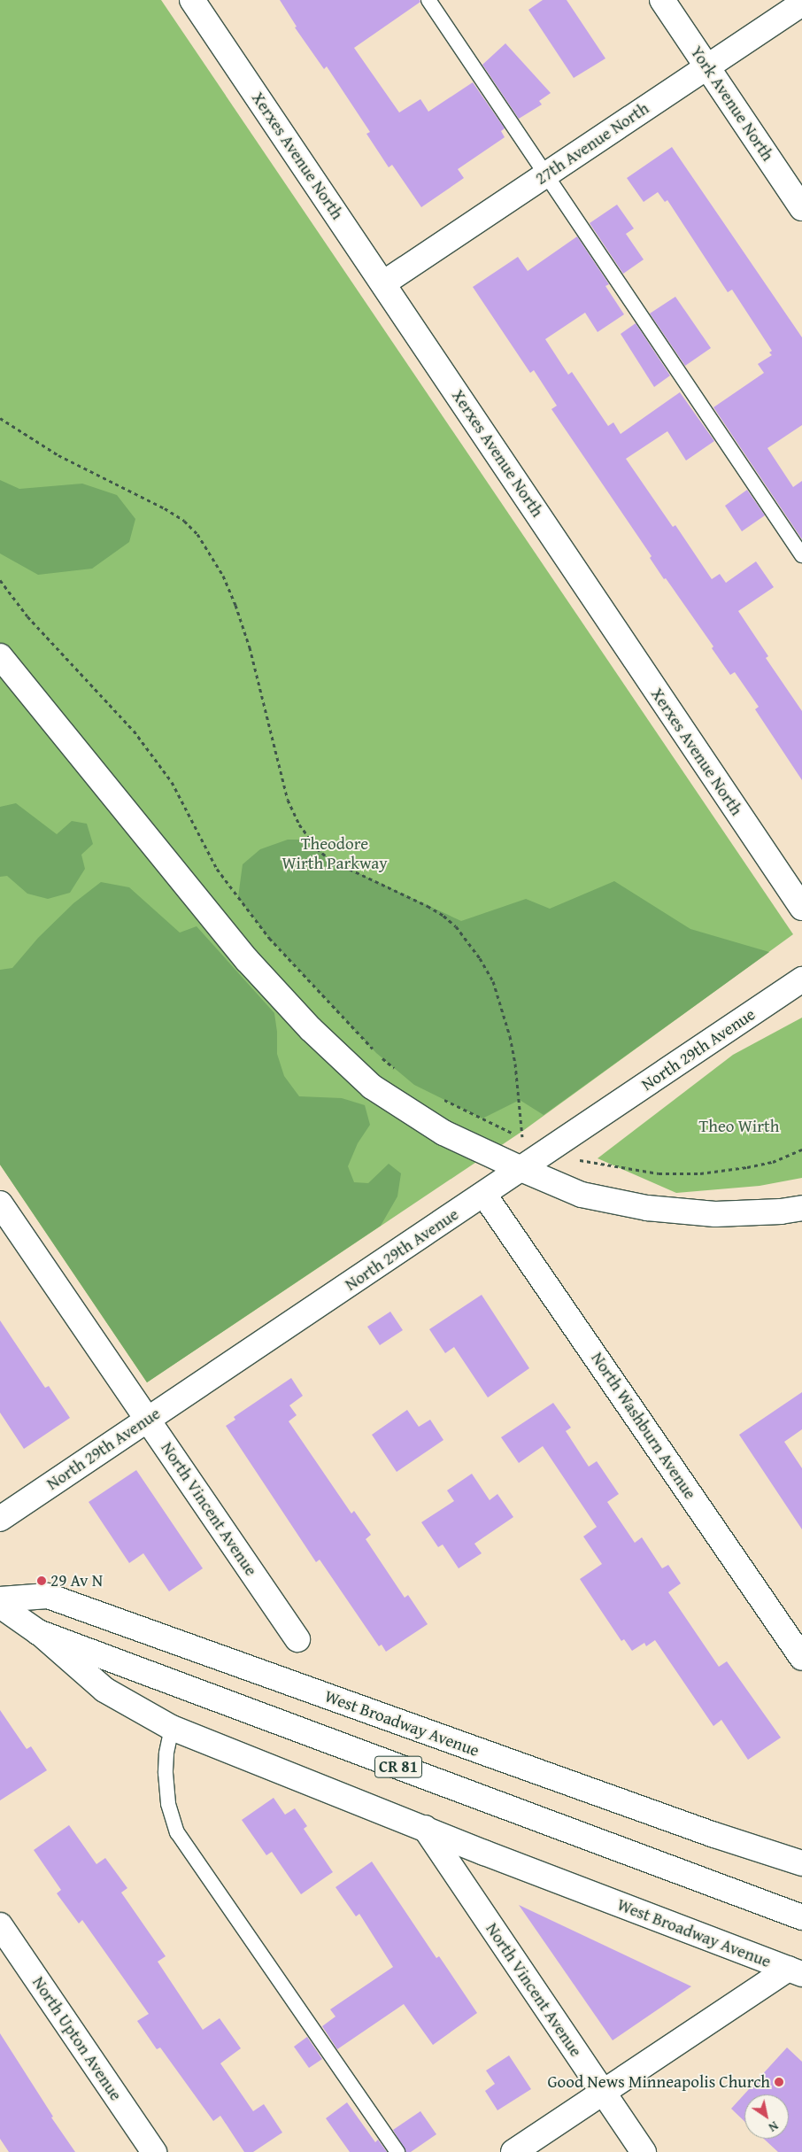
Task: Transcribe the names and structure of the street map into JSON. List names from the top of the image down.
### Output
{
  "streets": {
    "street": [
      "York Avenue North",
      "27th Avenue North",
      "Xerxes Avenue North",
      "North 29th Avenue",
      "North Washburn Avenue",
      "North Vincent Avenue",
      "West Broadway Avenue",
      "CR 81",
      "North Upton Avenue"
    ]
  },
  "crossings": [
    ["York Avenue North", "27th Avenue North"],
    ["27th Avenue North", "Xerxes Avenue North"],
    ["North 29th Avenue", "North Washburn Avenue"],
    ["North 29th Avenue", "North Vincent Avenue"],
    ["North Vincent Avenue", "West Broadway Avenue"]
  ],
  "parks": ["Theodore Wirth Parkway", "Theo Wirth"],
  "places": ["29 Av N", "Good News Minneapolis Church"],
  "north": "bottom right"
}
